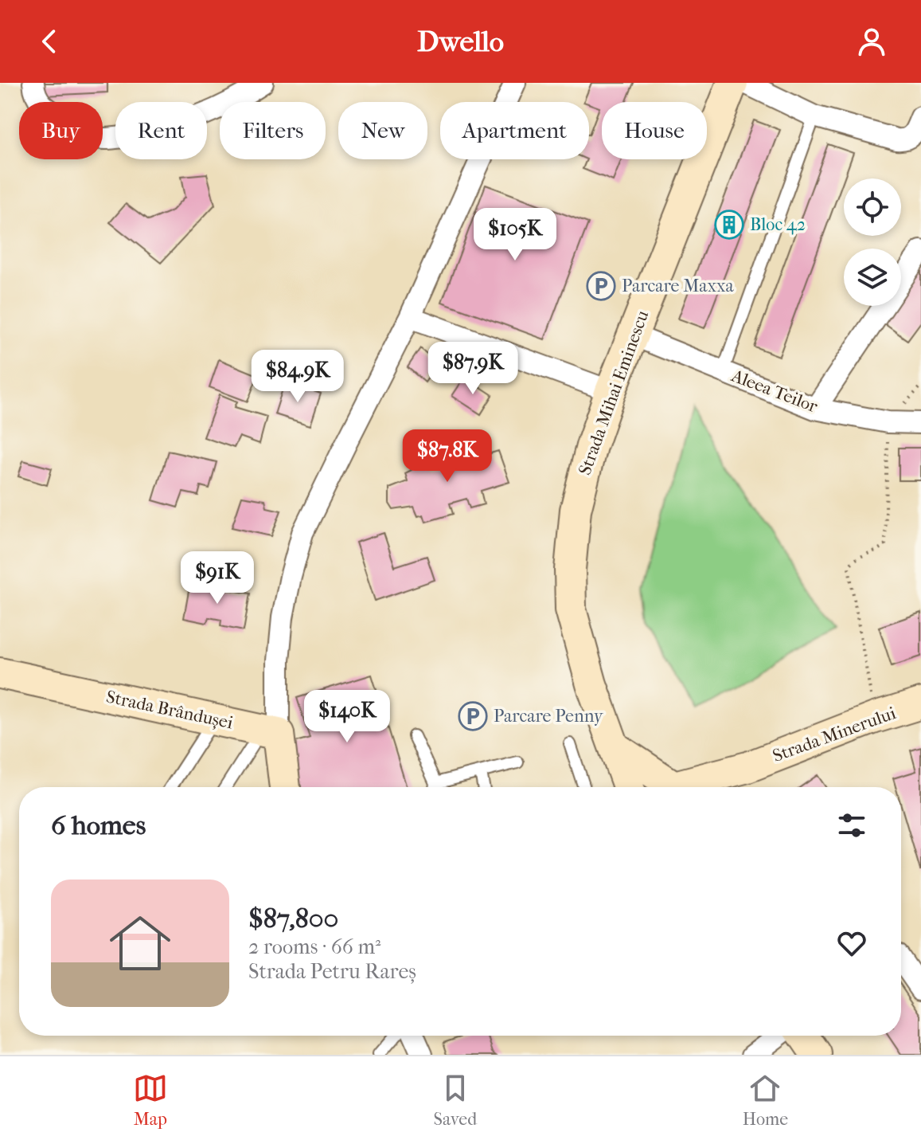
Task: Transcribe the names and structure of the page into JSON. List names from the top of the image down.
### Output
{
  "streets": {
    "street": [
      "Aleea Teilor",
      "Strada Mihai Eminescu",
      "Strada Brândușei",
      "Strada Minerului"
    ]
  },
  "crossings": [
    ["Aleea Teilor", "Strada Mihai Eminescu"]
  ],
  "places": {
    "building": ["Bloc 42"],
    "parking": ["Parcare Maxxa", "Parcare Penny"]
  },
  "page": {
    "header": "Dwello",
    "chip": [
      "Buy",
      "Rent",
      "Filters",
      "New",
      "Apartment",
      "House"
    ],
    "price": [
      "$105K",
      "$87.9K",
      "$84.9K",
      "$87.8K",
      "$91K",
      "$140K"
    ],
    "heading": "6 homes",
    "list": [
      {
        "name": "$87,800",
        "note": "2 rooms · 66 m² · Strada Petru Rareș"
      }
    ],
    "tabs": ["Map", "Saved", "Home"]
  }
}
